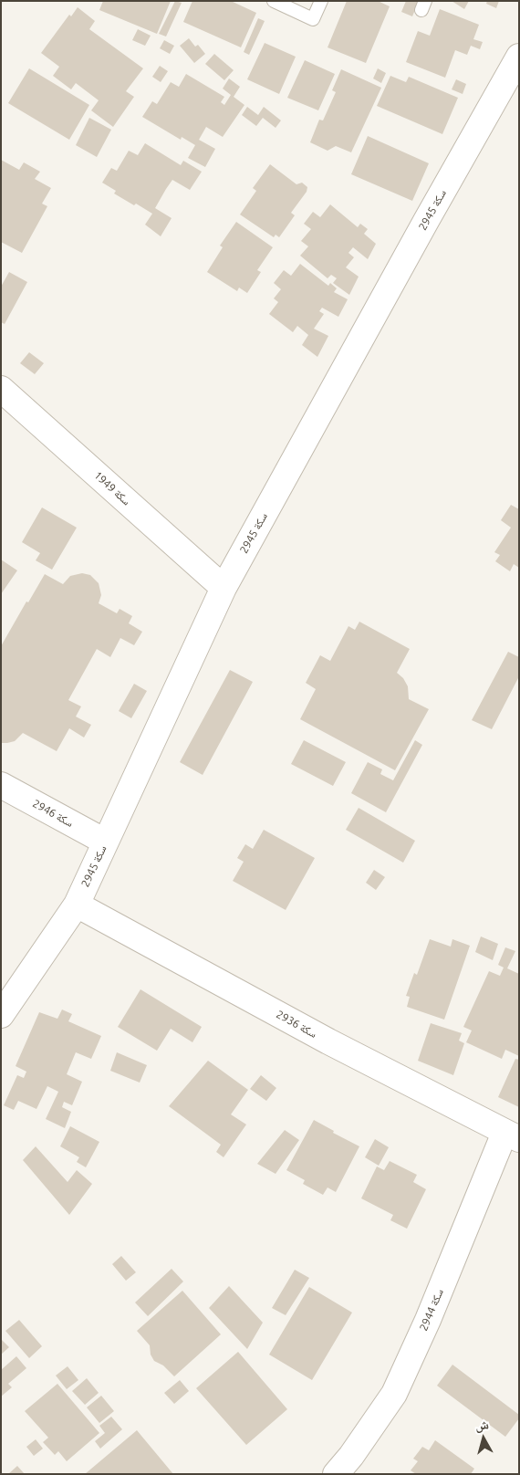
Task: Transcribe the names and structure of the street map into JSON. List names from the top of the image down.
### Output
{
  "streets": {
    "street": [
      "سكة 2945",
      "سكة 1949",
      "سكة 2946",
      "سكة 2936",
      "سكة 2944"
    ]
  },
  "crossings": [
    ["سكة 2945", "سكة 1949"],
    ["سكة 2945", "سكة 2946"],
    ["سكة 2945", "سكة 2936"],
    ["سكة 2936", "سكة 2944"]
  ],
  "north": "top"
}
